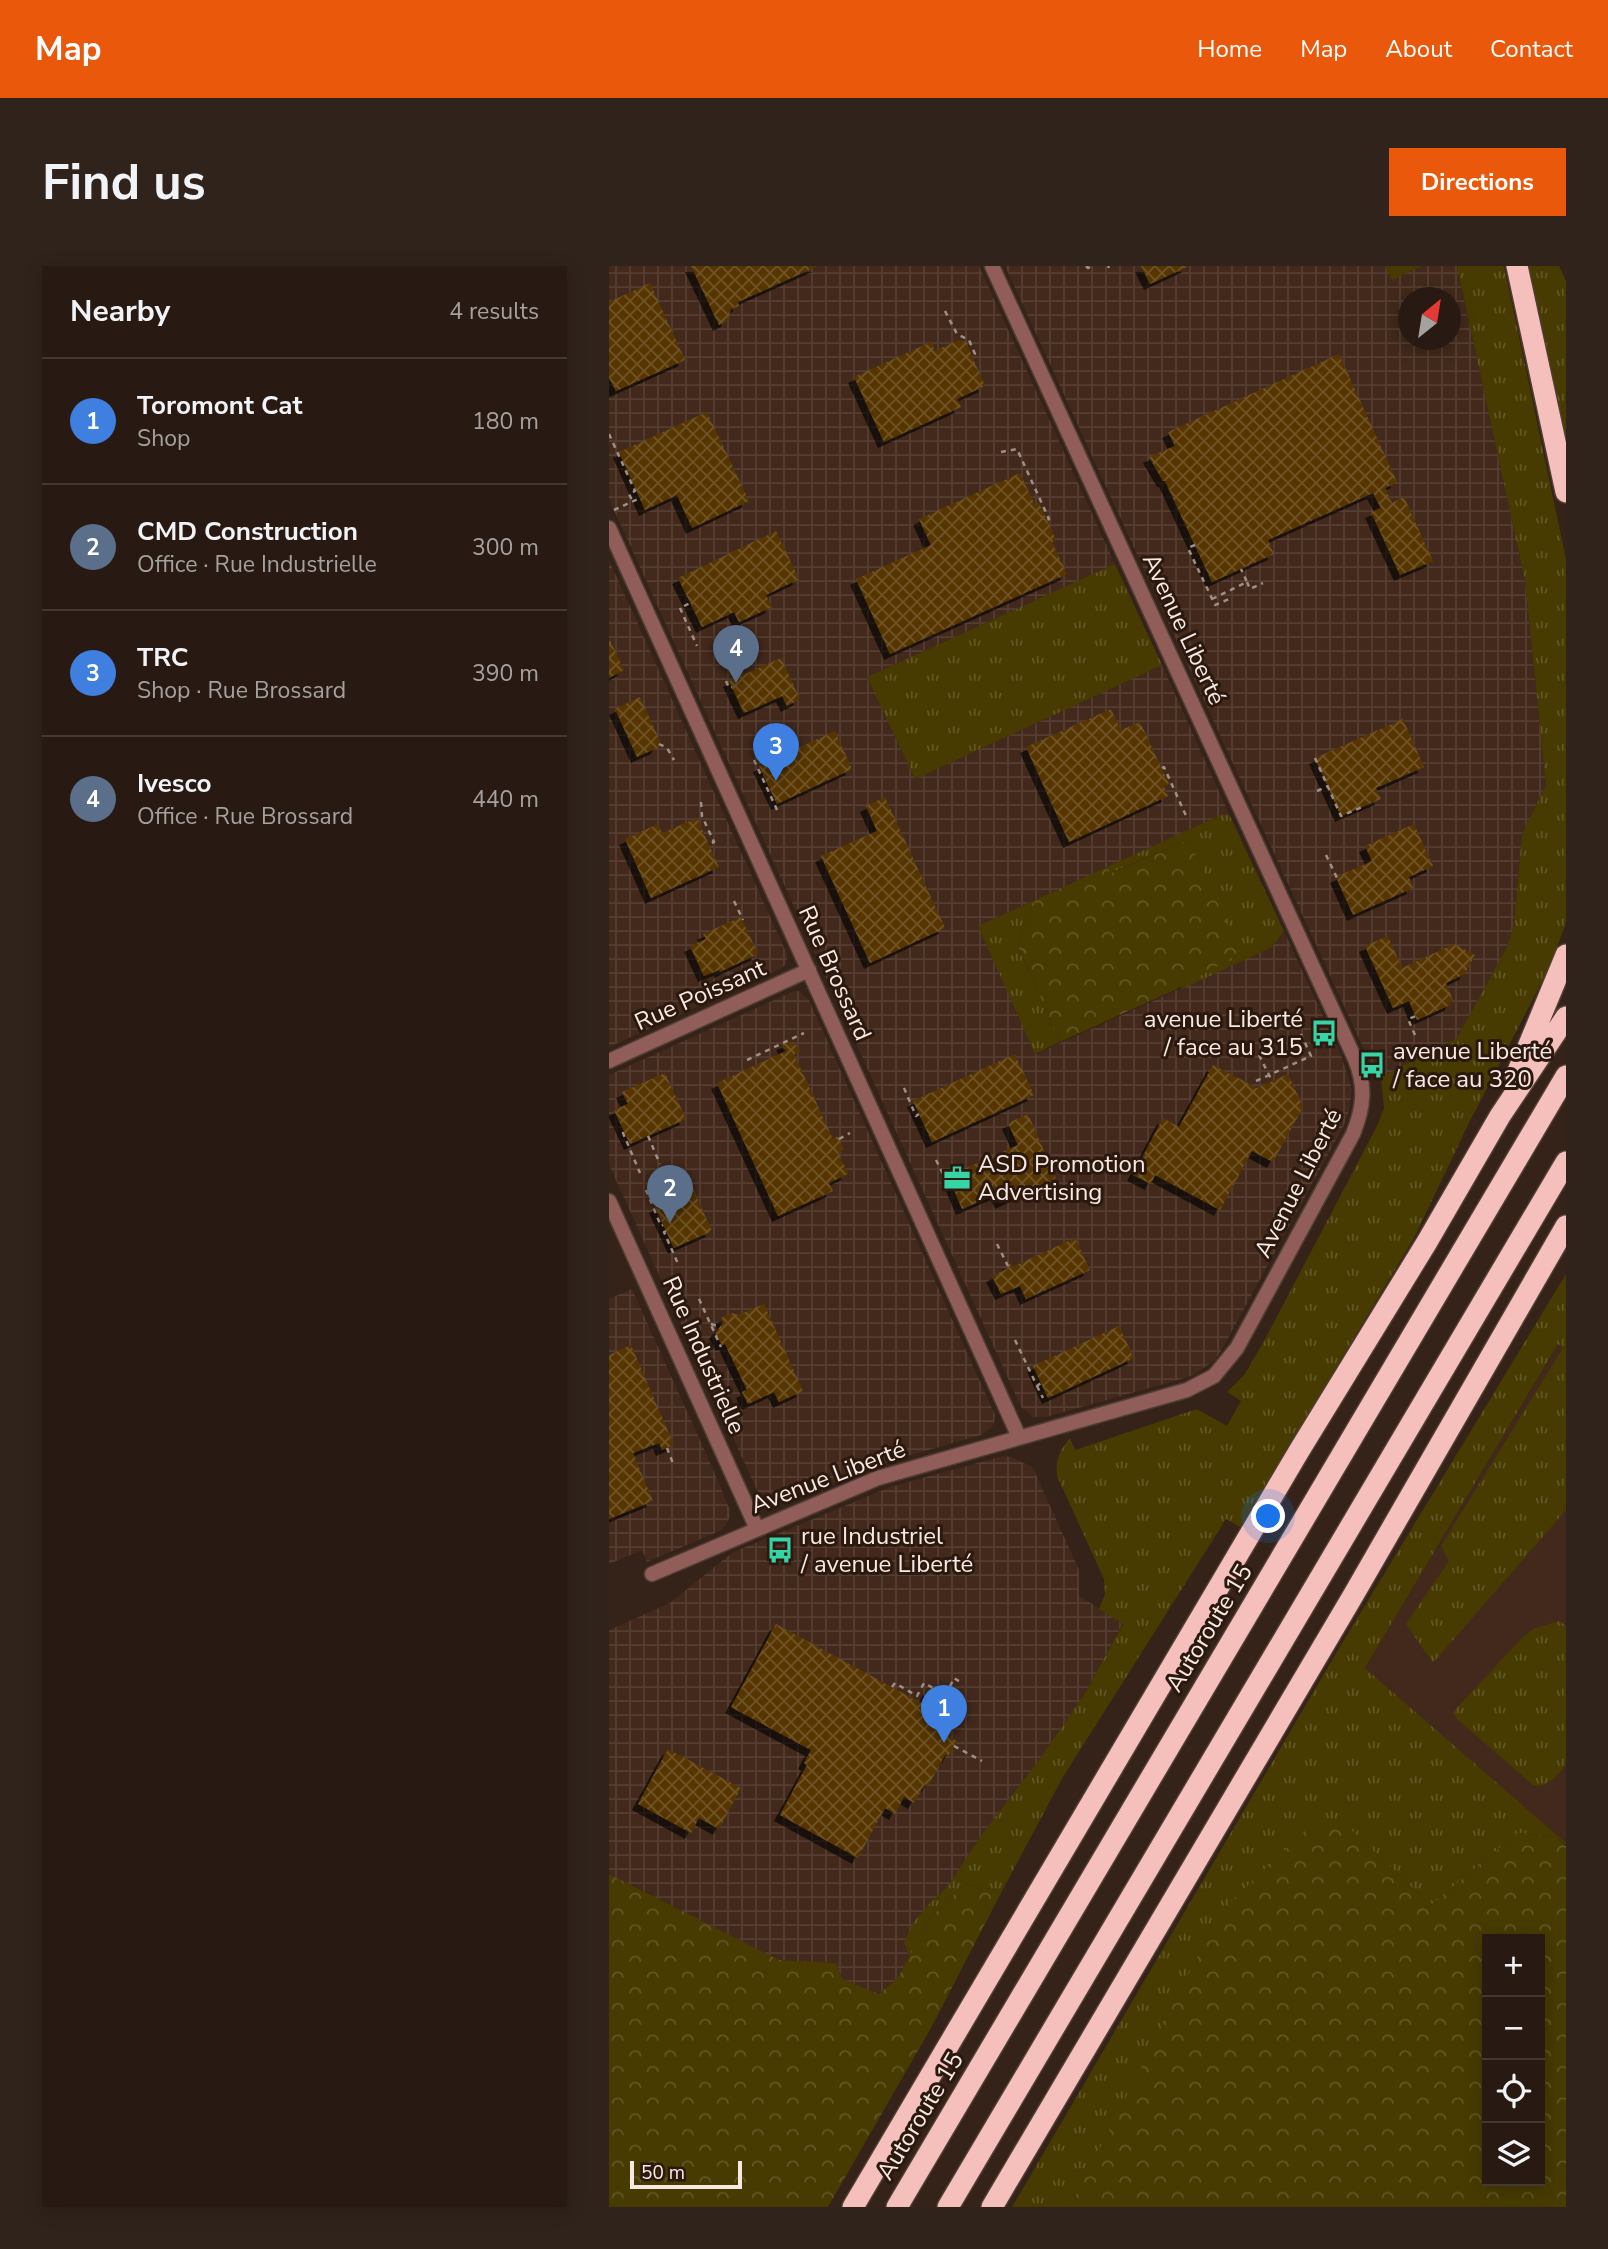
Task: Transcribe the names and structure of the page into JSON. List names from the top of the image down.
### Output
{
  "streets": {
    "highway": ["Autoroute 15"],
    "street": [
      "Avenue Liberté",
      "Rue Brossard",
      "Rue Poissant",
      "Rue Industrielle"
    ]
  },
  "crossings": [
    ["Avenue Liberté", "Rue Brossard"],
    ["Avenue Liberté", "Rue Industrielle"],
    ["Rue Brossard", "Rue Poissant"]
  ],
  "places": {
    "bus stop": ["avenue Liberté / face au 315", "avenue Liberté / face au 320", "rue Industriel / avenue Liberté"],
    "office": ["ASD Promotion Advertising"]
  },
  "scale_bar": "50 m",
  "north": "top right",
  "page": {
    "header": "Map",
    "nav": [
      "Home",
      "Map",
      "About",
      "Contact"
    ],
    "buttons": "Directions",
    "title": "Find us",
    "heading": ["Nearby", "4 results"],
    "list": [
      {
        "mark": "1",
        "name": "Toromont Cat",
        "note": "Shop",
        "value": "180 m"
      },
      {
        "mark": "2",
        "name": "CMD Construction",
        "note": "Office · Rue Industrielle",
        "value": "300 m"
      },
      {
        "mark": "3",
        "name": "TRC",
        "note": "Shop · Rue Brossard",
        "value": "390 m"
      },
      {
        "mark": "4",
        "name": "Ivesco",
        "note": "Office · Rue Brossard",
        "value": "440 m"
      }
    ],
    "pins": [
      "4",
      "3",
      "2",
      "1"
    ],
    "map_buttons": ["+", "−"],
    "scale": "50 m"
  }
}
